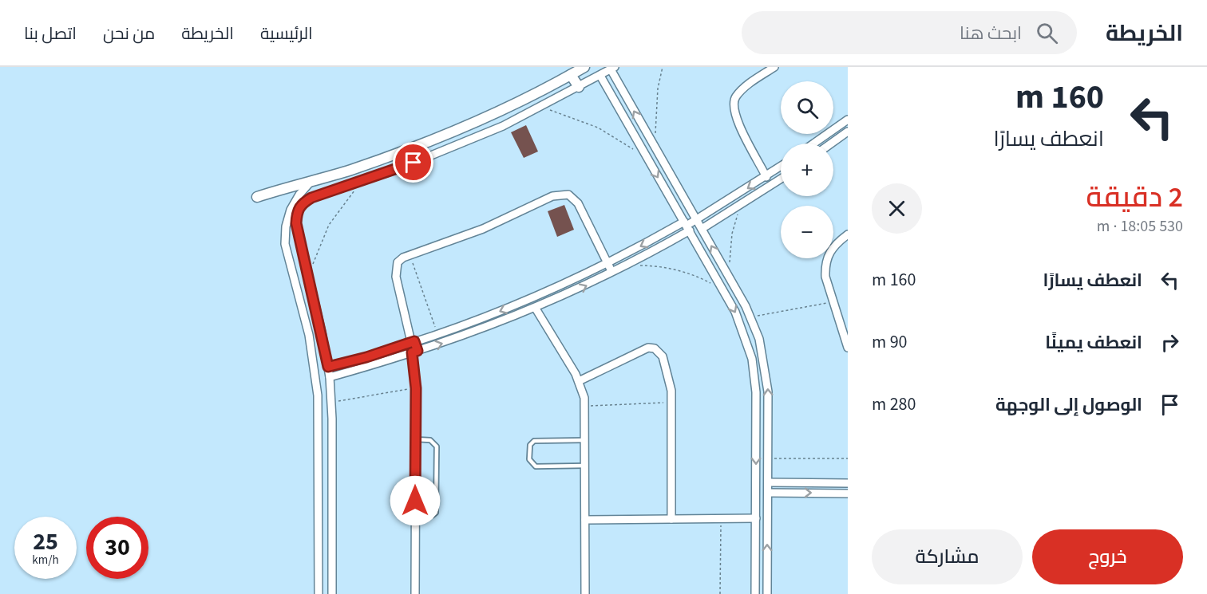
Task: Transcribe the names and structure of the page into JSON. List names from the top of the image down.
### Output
{
  "page": {
    "header": "الخريطة",
    "search": "ابحث هنا",
    "nav": [
      "الرئيسية",
      "الخريطة",
      "من نحن",
      "اتصل بنا"
    ],
    "turn": ["160 m", "انعطف يسارًا"],
    "map_buttons": ["+", "−"],
    "heading": ["2 دقيقة", "530 m · 18:05"],
    "list": [
      {
        "name": "انعطف يسارًا",
        "value": "160 m"
      },
      {
        "name": "انعطف يمينًا",
        "value": "90 m"
      },
      {
        "name": "الوصول إلى الوجهة",
        "value": "280 m"
      }
    ],
    "speed": "25 km/h",
    "limit": "30",
    "buttons": ["خروج", "مشاركة"]
  }
}
